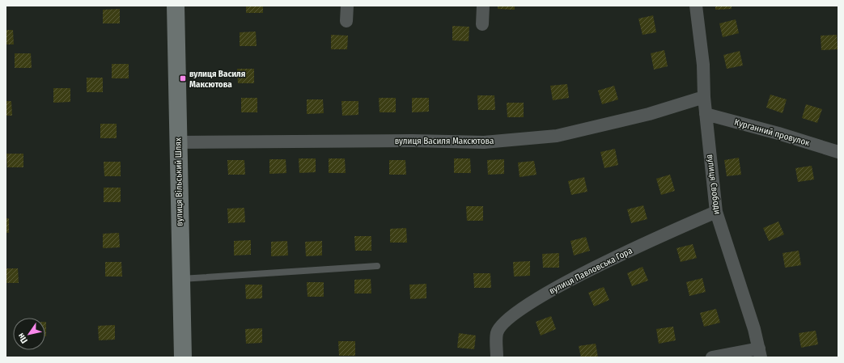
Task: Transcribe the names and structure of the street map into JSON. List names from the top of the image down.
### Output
{
  "streets": {
    "street": [
      "Курганний провулок",
      "вулиця Василя Максютова",
      "вулиця Вільський Шлях",
      "вулиця Свободи",
      "вулиця Павловська Гора"
    ]
  },
  "crossings": [
    ["Курганний провулок", "вулиця Свободи"],
    ["вулиця Василя Максютова", "вулиця Вільський Шлях"],
    ["вулиця Василя Максютова", "вулиця Свободи"],
    ["вулиця Свободи", "вулиця Павловська Гора"]
  ],
  "places": {
    "transit": ["вулиця Василя Максютова"]
  },
  "north": "bottom left"
}
